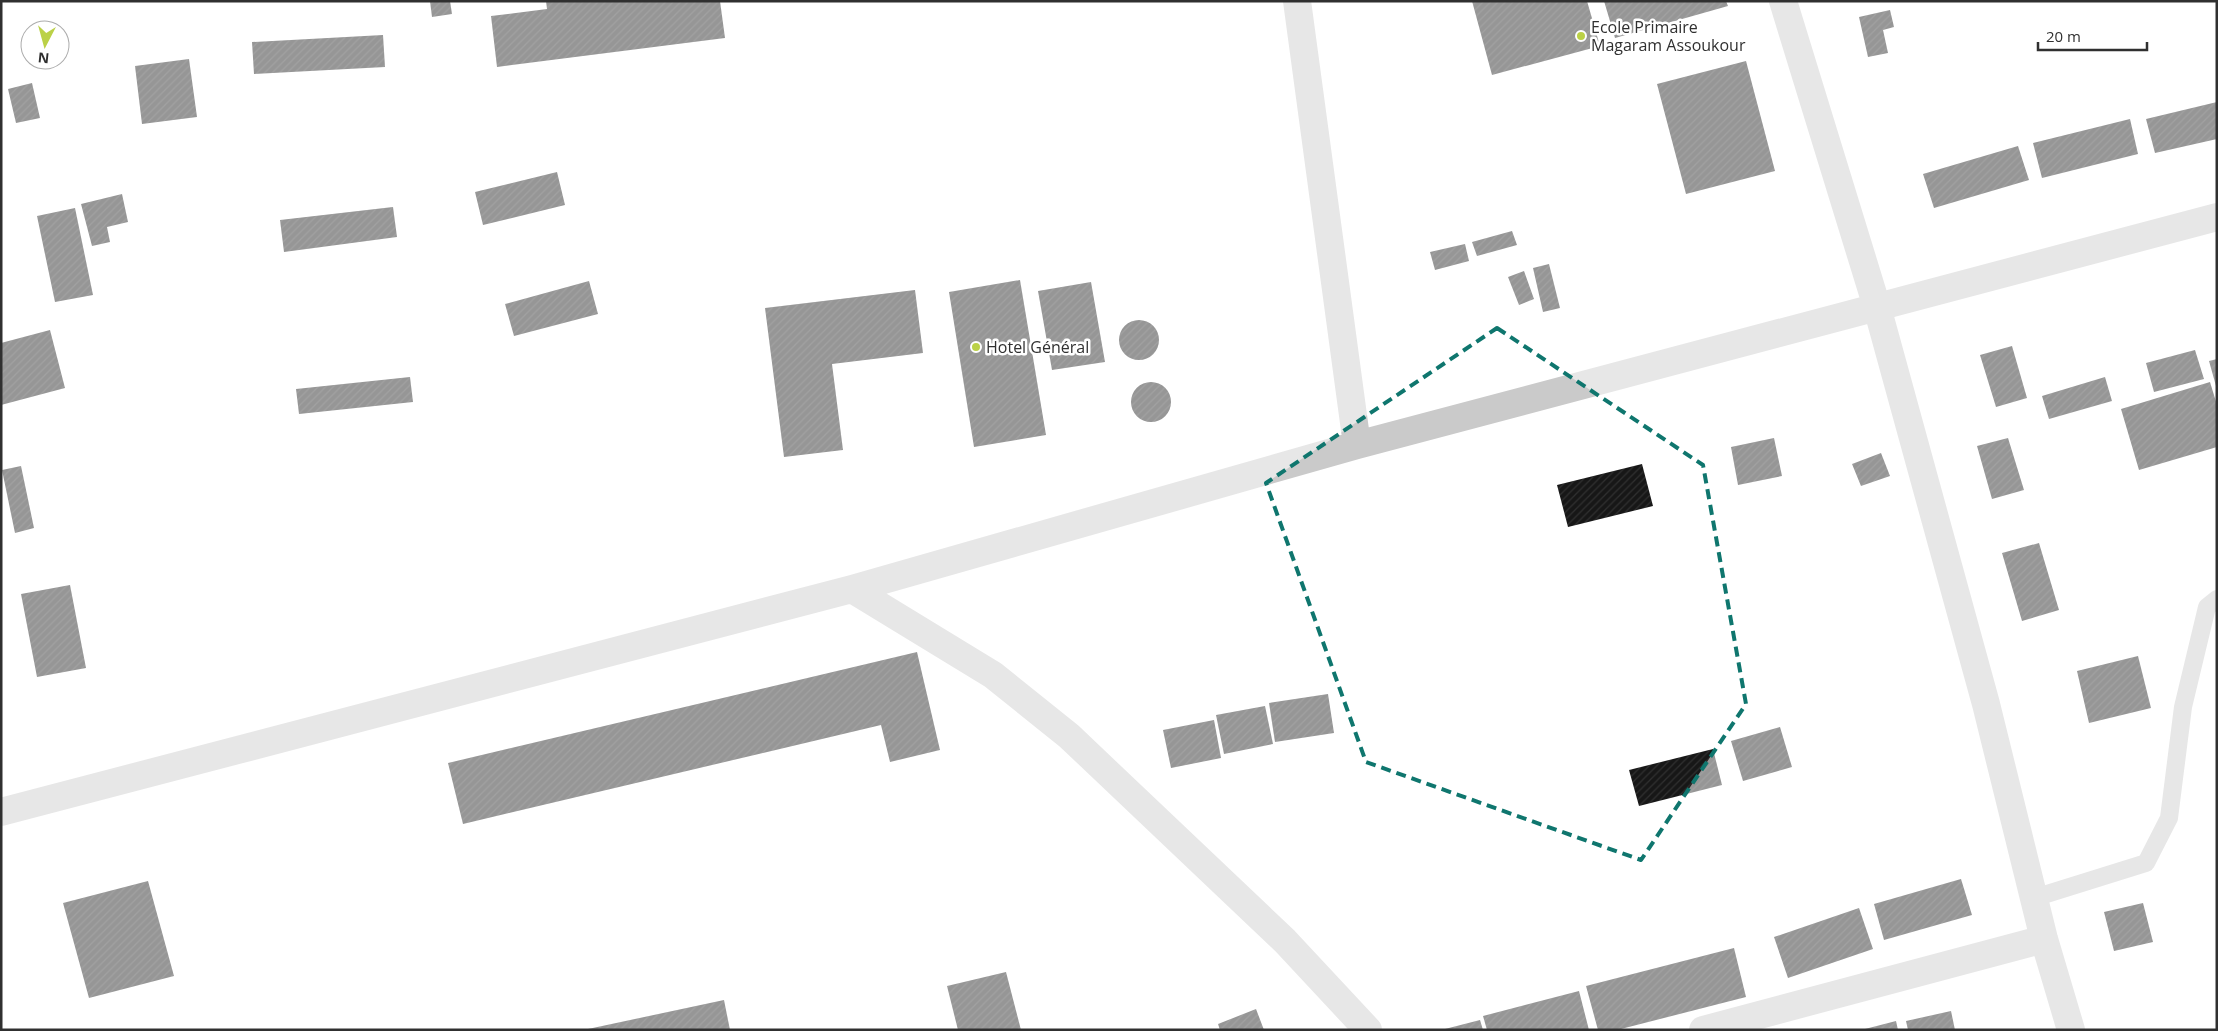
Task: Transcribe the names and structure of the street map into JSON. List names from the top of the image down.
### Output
{
  "places": ["Ecole Primaire Magaram Assoukour", "Hotel Général"],
  "scale_bar": "20 m",
  "north": "bottom"
}
